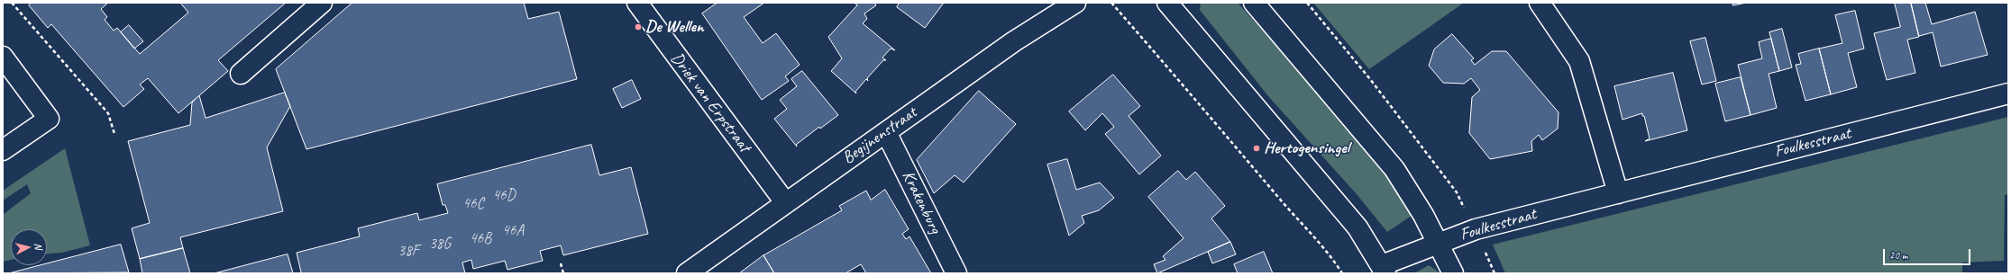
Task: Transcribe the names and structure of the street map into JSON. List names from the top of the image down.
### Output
{
  "streets": {
    "street": [
      "Driek van Erpstraat",
      "Begijnenstraat",
      "Foulkesstraat",
      "Krakenburg"
    ]
  },
  "crossings": [
    ["Driek van Erpstraat", "Begijnenstraat"],
    ["Begijnenstraat", "Krakenburg"]
  ],
  "places": ["De Wellen", "Hertogensingel"],
  "house_numbers": [
    "46D",
    "46C",
    "46A",
    "46B",
    "38G",
    "38F"
  ],
  "scale_bar": "20 m",
  "north": "right"
}
